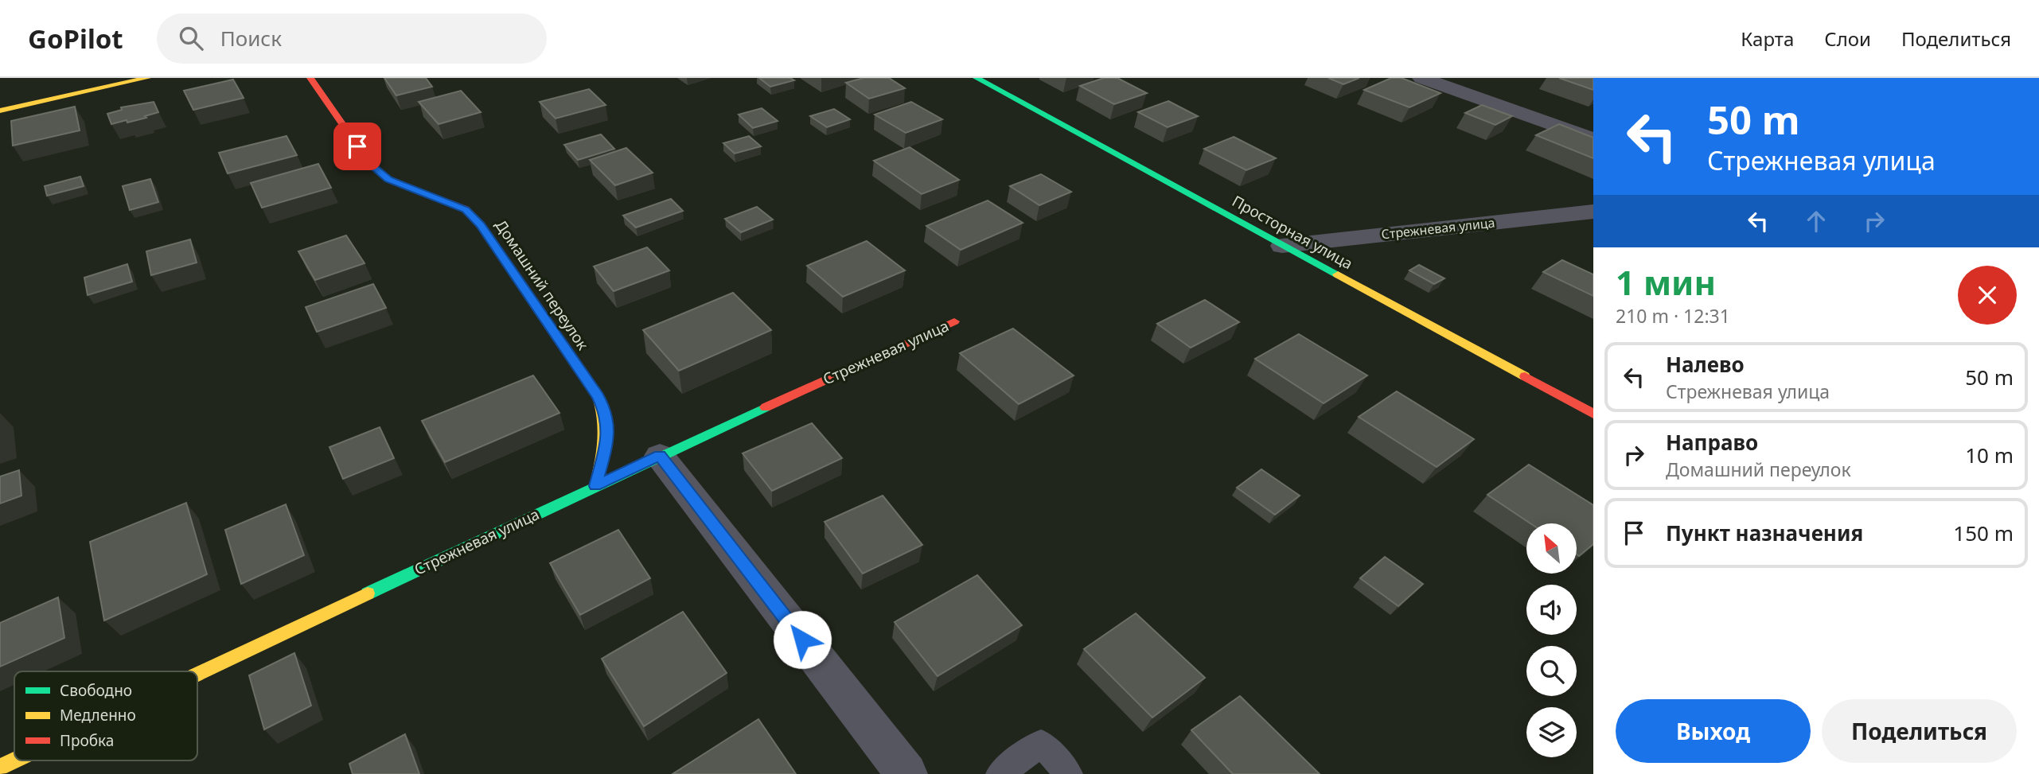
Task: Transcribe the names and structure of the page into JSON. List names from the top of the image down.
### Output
{
  "streets": {
    "street": ["Стрежневая улица", "Просторная улица", "Домашний переулок"]
  },
  "crossings": [
    ["Стрежневая улица", "Просторная улица"],
    ["Стрежневая улица", "Домашний переулок"]
  ],
  "legend": ["Свободно", "Медленно", "Пробка"],
  "north": "top left",
  "page": {
    "header": "GoPilot",
    "search": "Поиск",
    "nav": ["Карта", "Слои", "Поделиться"],
    "turn": ["50 m", "Стрежневая улица"],
    "heading": ["1 мин", "210 m · 12:31"],
    "list": [
      {
        "name": "Налево",
        "note": "Стрежневая улица",
        "value": "50 m"
      },
      {
        "name": "Направо",
        "note": "Домашний переулок",
        "value": "10 m"
      },
      {
        "name": "Пункт назначения",
        "value": "150 m"
      }
    ],
    "buttons": ["Выход", "Поделиться"]
  }
}
